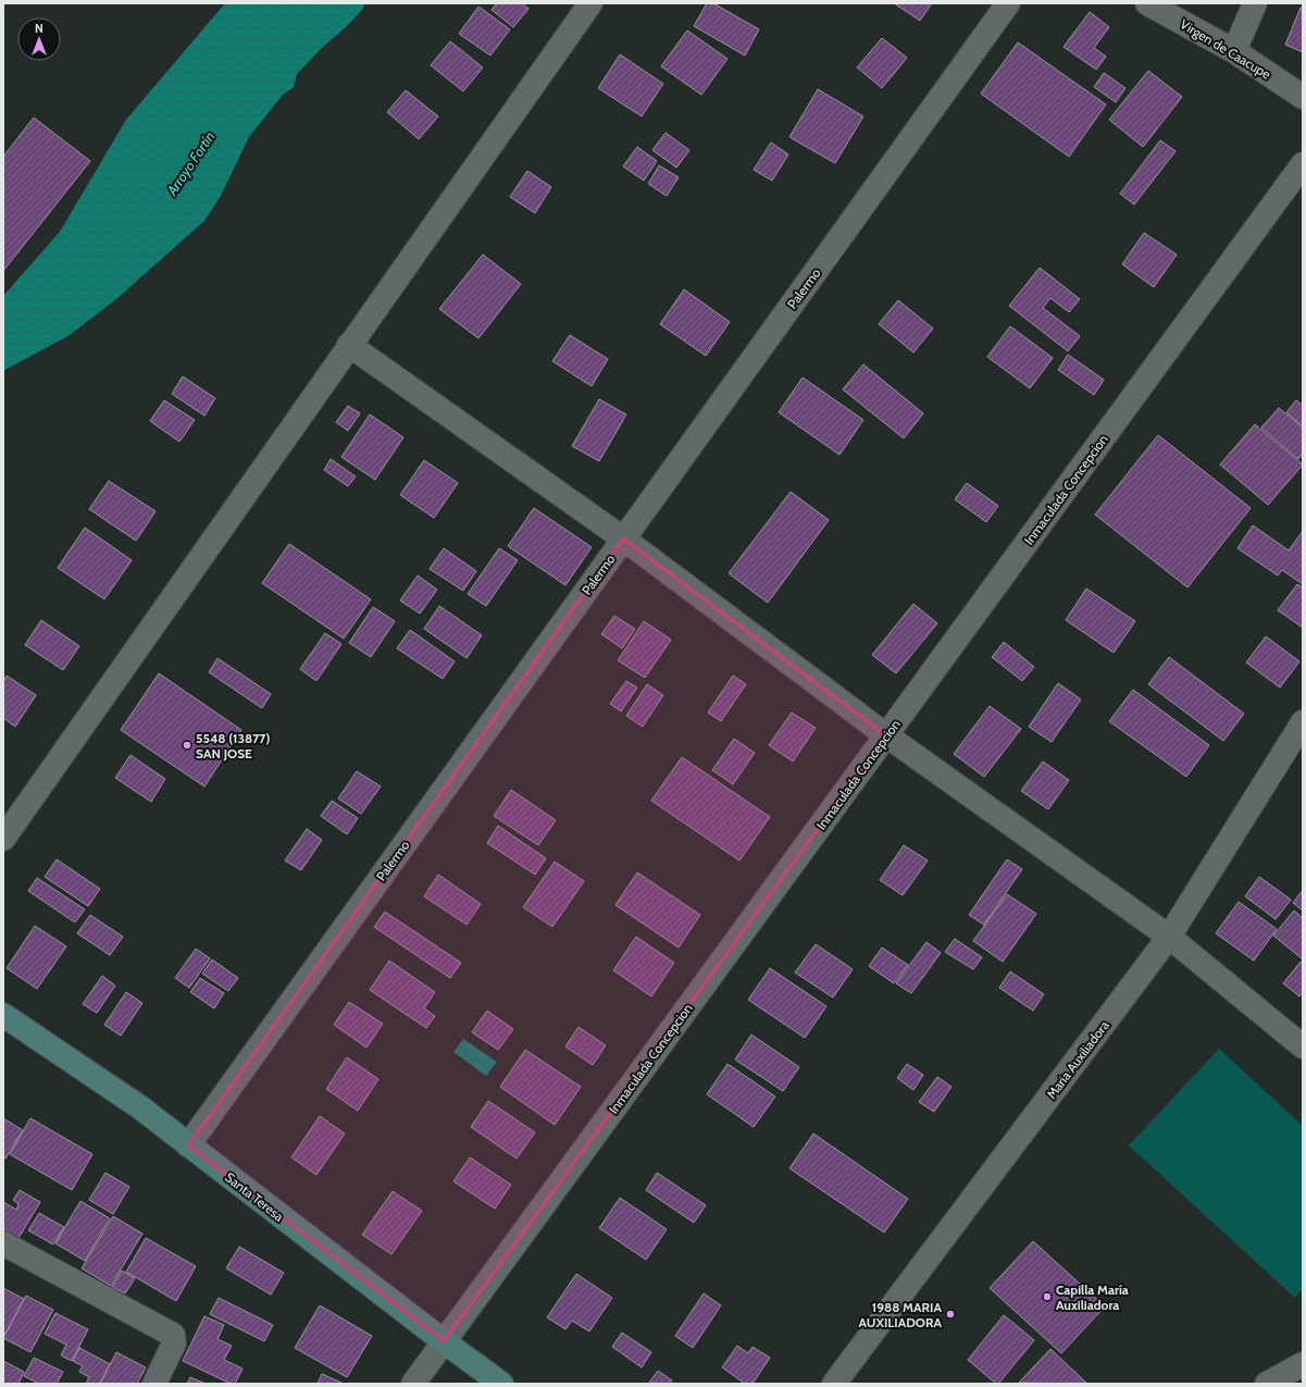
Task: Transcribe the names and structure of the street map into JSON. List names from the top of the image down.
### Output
{
  "streets": {
    "street": [
      "Virgen de Caacupe",
      "Palermo",
      "Inmaculada Concepcion",
      "Maria Auxiliadora",
      "Santa Teresa"
    ]
  },
  "crossings": [
    ["Palermo", "Santa Teresa"],
    ["Inmaculada Concepcion", "Santa Teresa"]
  ],
  "water": ["Arroyo Fortín"],
  "places": ["5548 (13877) SAN JOSE", "Capilla María Auxiliadora", "1988 MARIA AUXILIADORA"],
  "north": "top"
}
